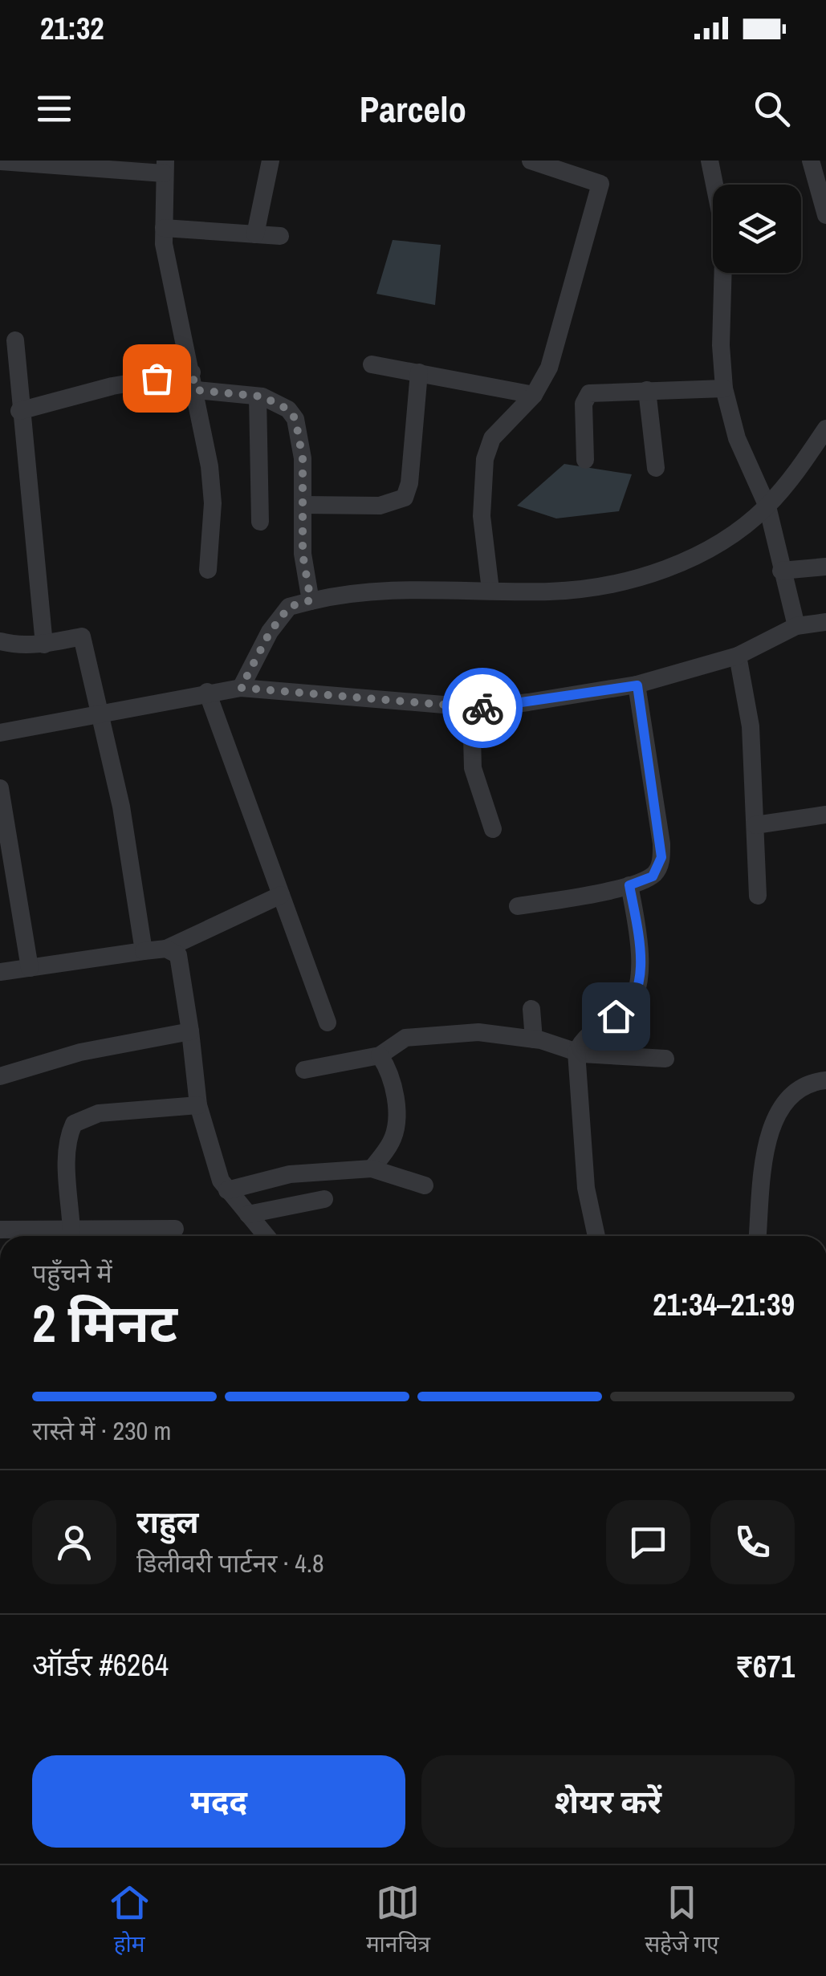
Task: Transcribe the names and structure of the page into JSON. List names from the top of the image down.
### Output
{
  "page": {
    "status": "21:32",
    "header": "Parcelo",
    "heading": ["2 मिनट", "पहुँचने में", "21:34–21:39"],
    "panel": [
      "राहुल",
      "डिलीवरी पार्टनर · 4.8",
      "ऑर्डर #6264",
      "₹671"
    ],
    "bar": "रास्ते में · 230 m",
    "buttons": ["मदद", "शेयर करें"],
    "tabs": ["होम", "मानचित्र", "सहेजे गए"]
  }
}
